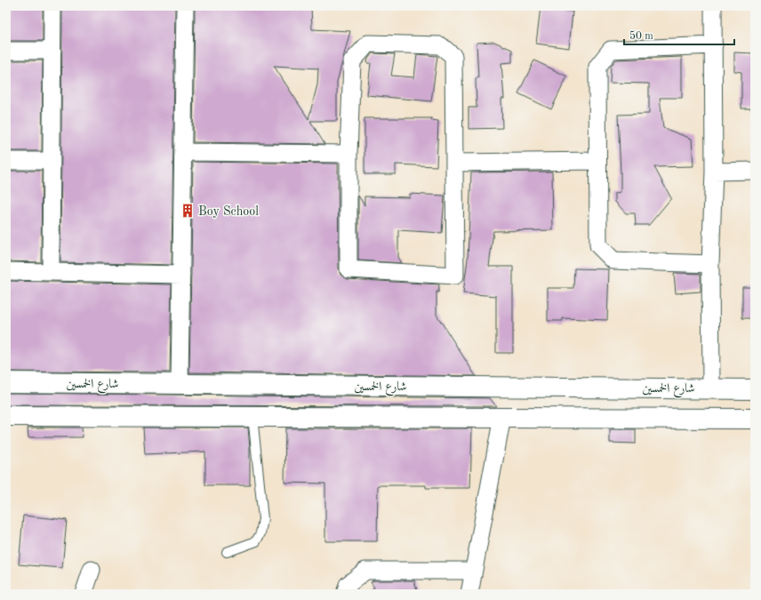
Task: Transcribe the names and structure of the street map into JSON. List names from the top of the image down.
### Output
{
  "streets": {
    "main road": ["شارع الخمسين"]
  },
  "places": {
    "building": ["Boy School"]
  },
  "scale_bar": "50 m"
}
